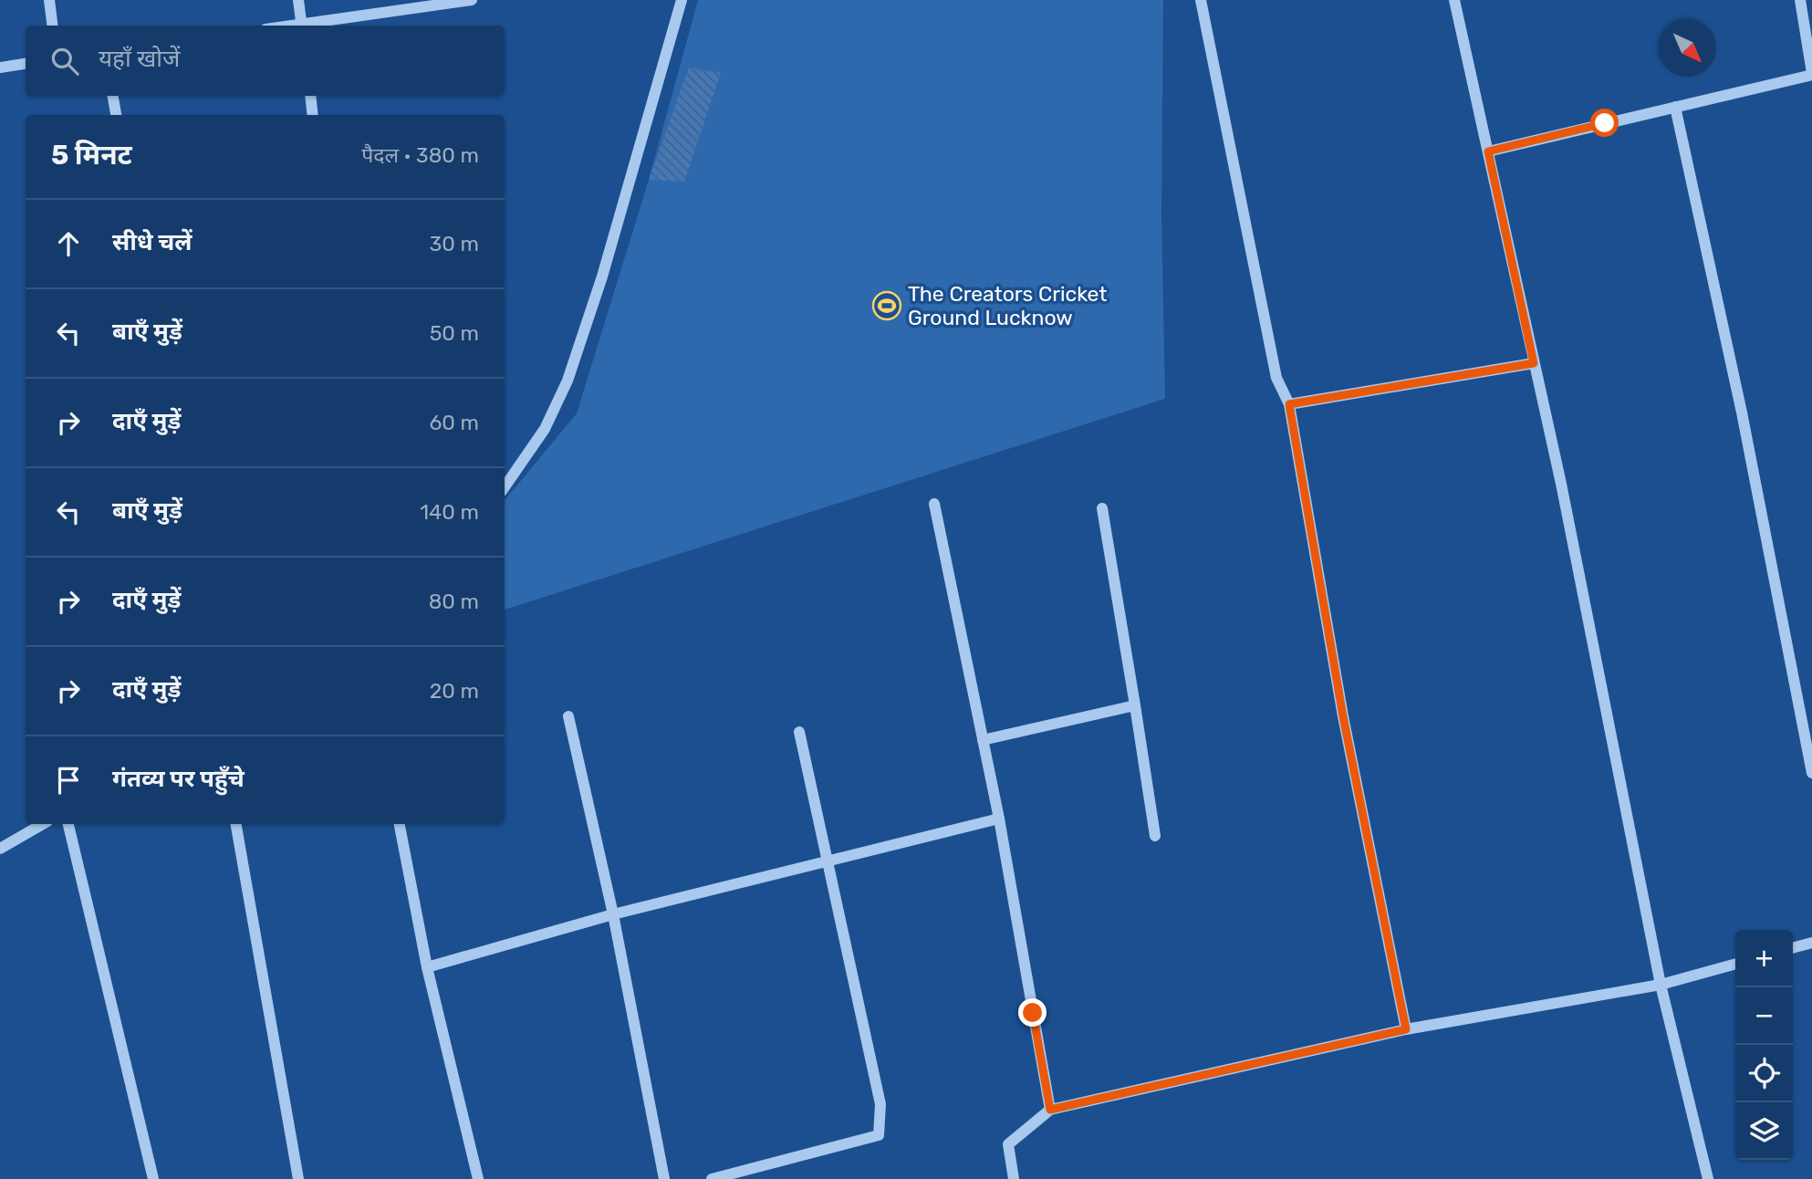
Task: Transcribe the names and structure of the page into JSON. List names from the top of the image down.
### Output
{
  "places": {
    "sports": ["The Creators Cricket Ground Lucknow"]
  },
  "north": "bottom right",
  "page": {
    "search": "यहाँ खोजें",
    "heading": ["5 मिनट", "पैदल · 380 m"],
    "list": [
      ["सीधे चलें", "30 m"],
      ["बाएँ मुड़ें", "50 m"],
      ["दाएँ मुड़ें", "60 m"],
      ["बाएँ मुड़ें", "140 m"],
      ["दाएँ मुड़ें", "80 m"],
      ["दाएँ मुड़ें", "20 m"],
      "गंतव्य पर पहुँचे"
    ],
    "map_buttons": ["+", "−"]
  }
}
